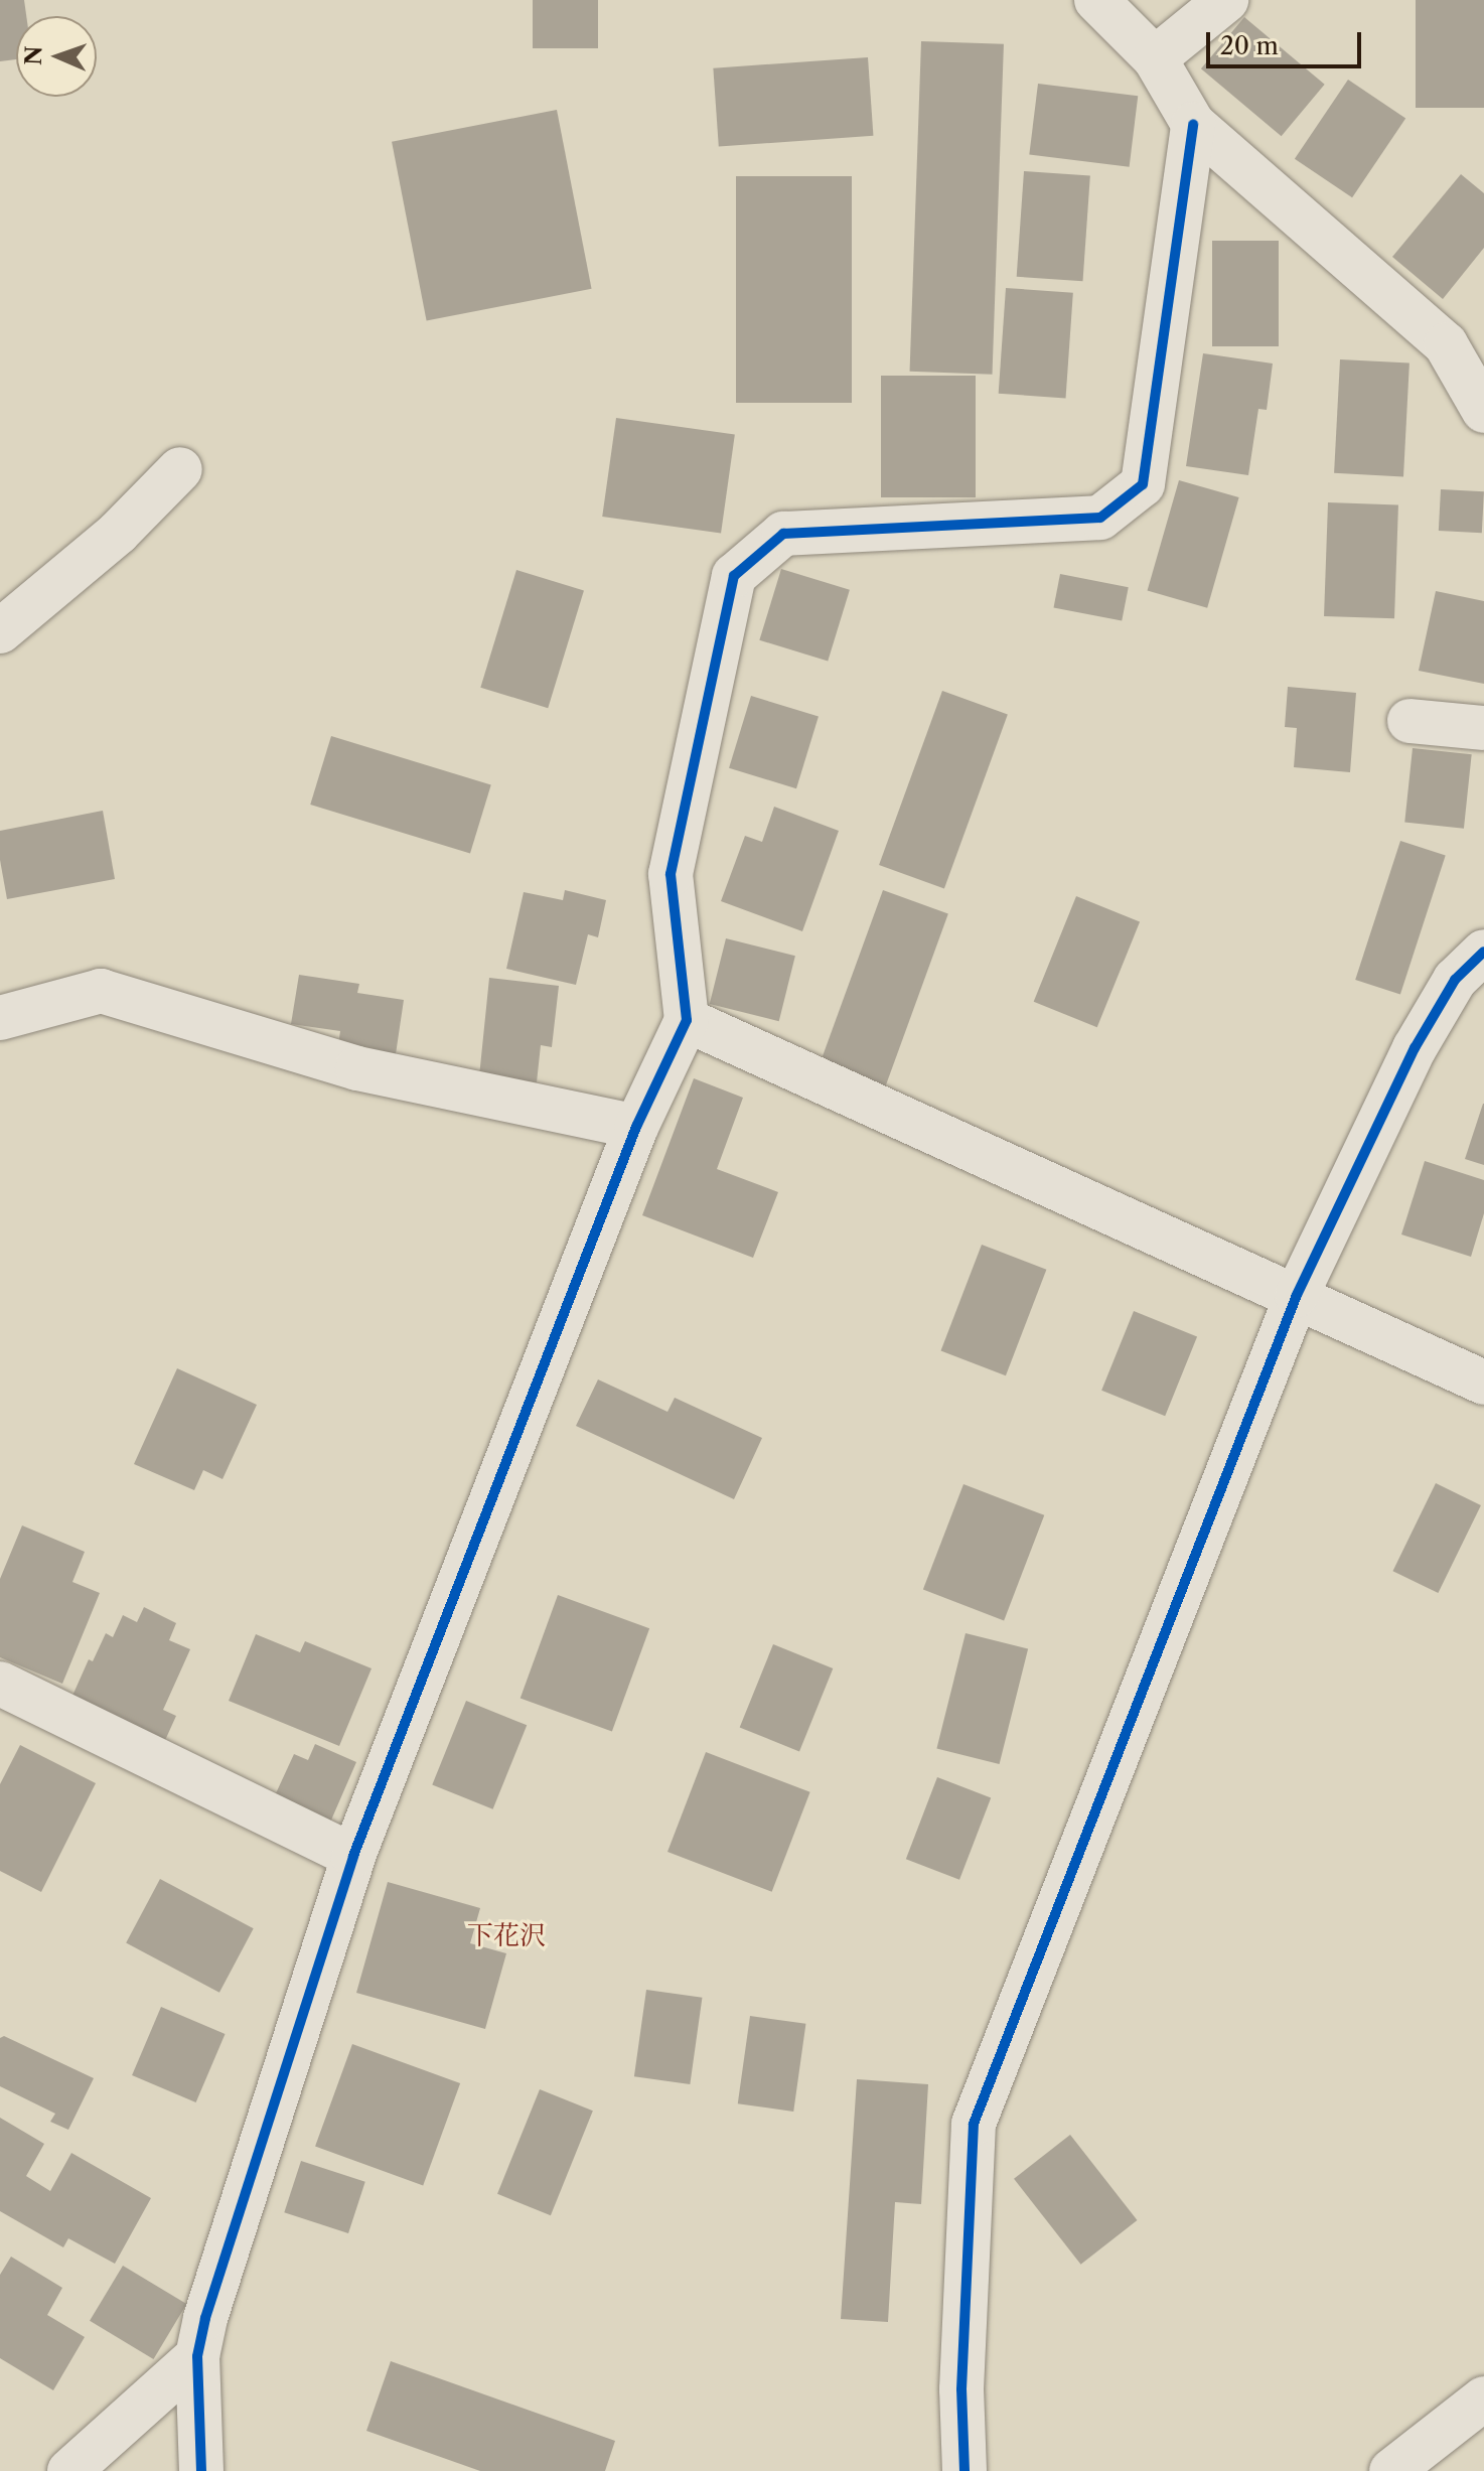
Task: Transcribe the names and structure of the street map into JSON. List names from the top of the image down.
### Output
{
  "districts": ["下花沢"],
  "scale_bar": "20 m",
  "north": "left"
}
